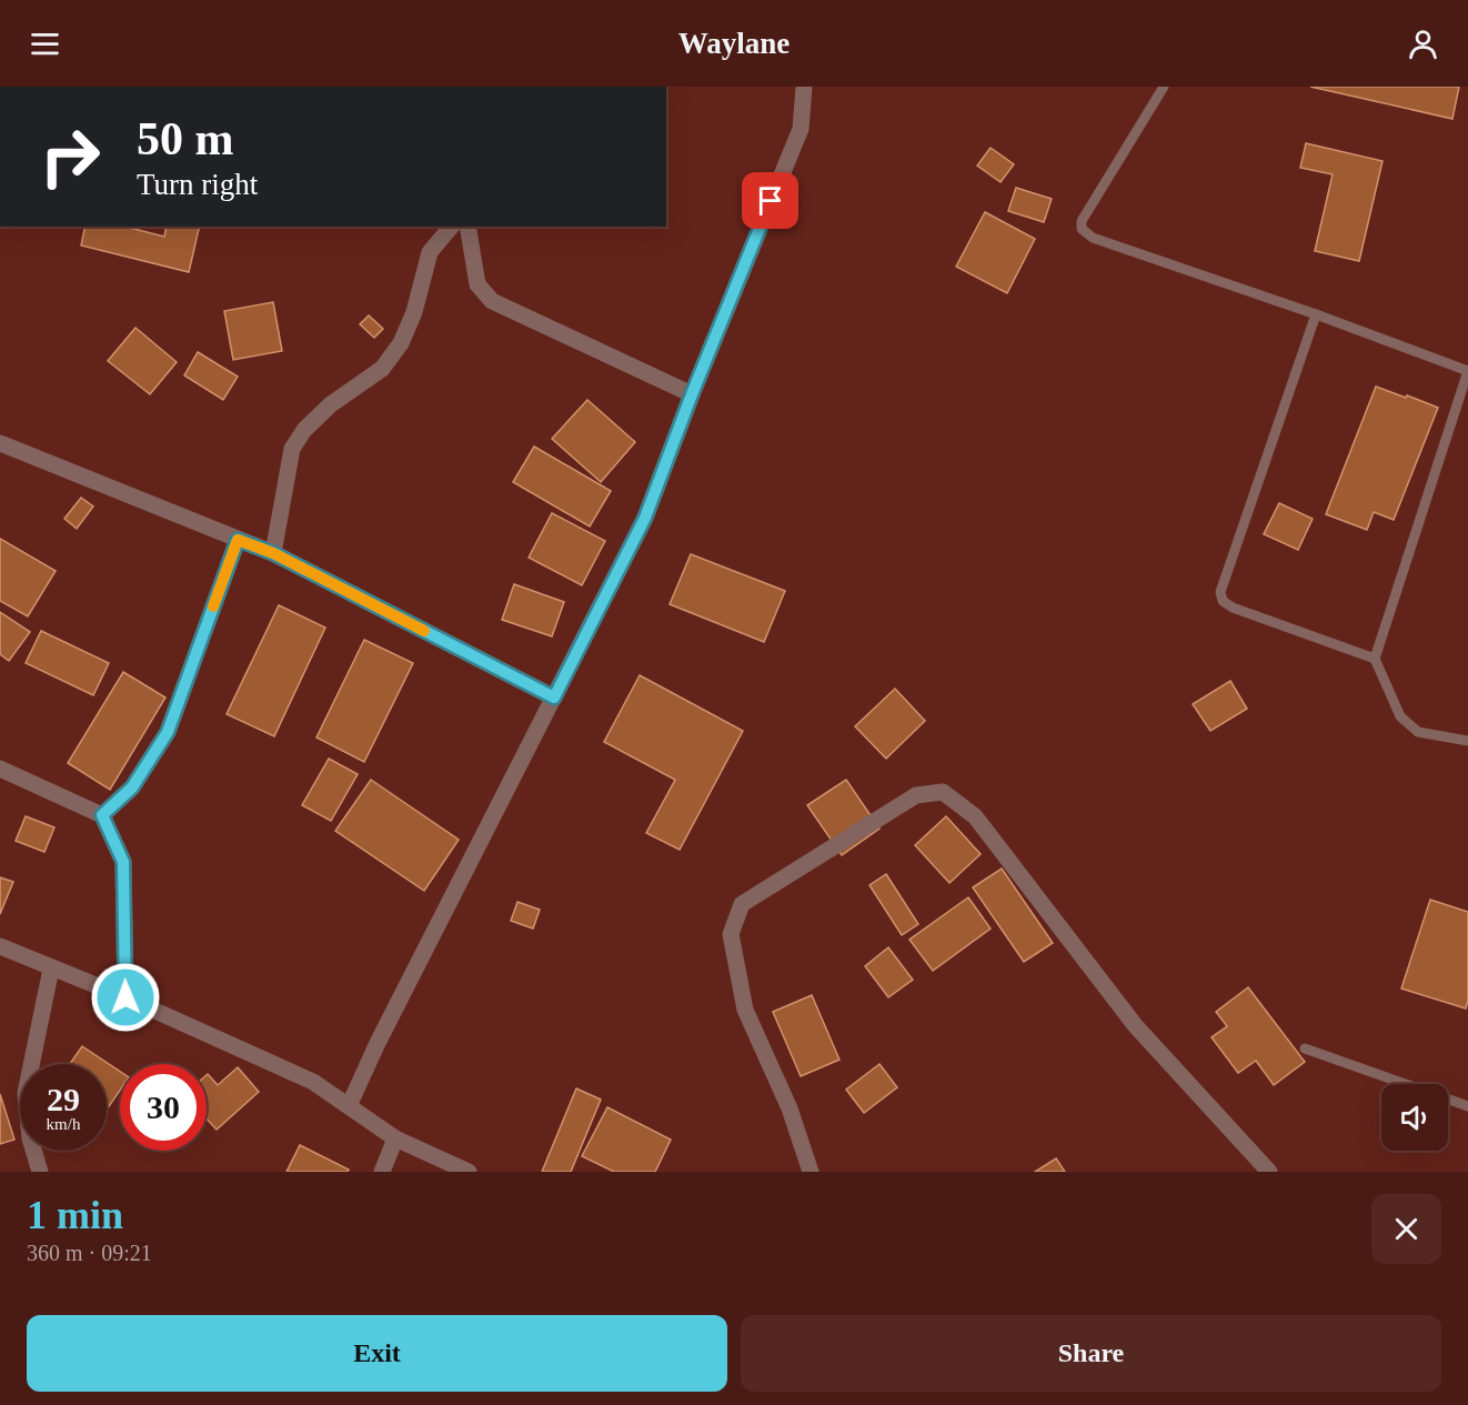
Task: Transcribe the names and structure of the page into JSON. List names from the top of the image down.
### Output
{
  "page": {
    "header": "Waylane",
    "turn": ["50 m", "Turn right"],
    "speed": "29 km/h",
    "limit": "30",
    "heading": ["1 min", "360 m · 09:21"],
    "buttons": ["Exit", "Share"]
  }
}
